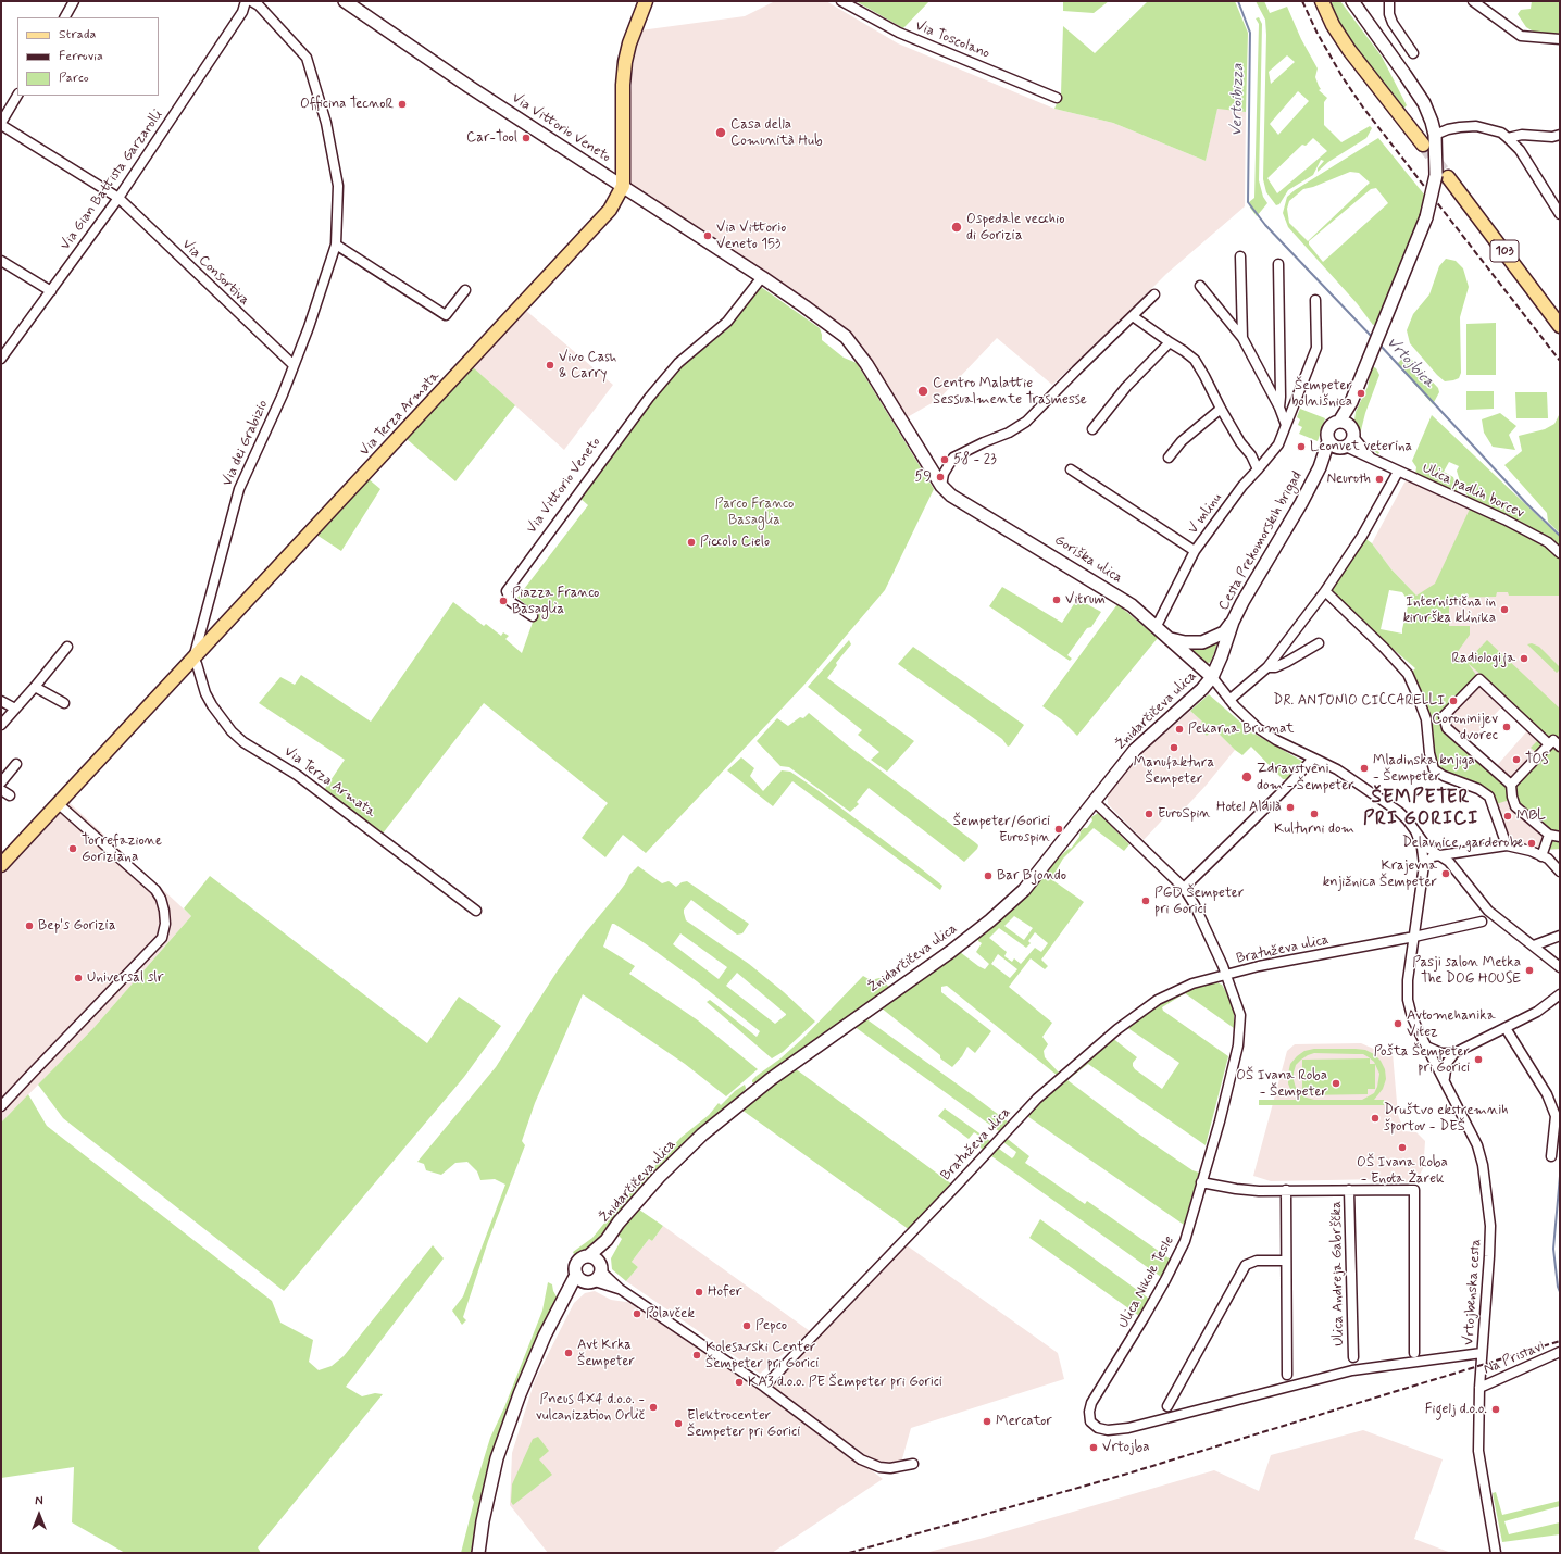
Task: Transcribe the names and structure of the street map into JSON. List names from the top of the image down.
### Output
{
  "streets": {
    "main road": ["103", "Via Terza Armata"],
    "street": [
      "Via Toscolano",
      "Via Vittorio Veneto",
      "Via Gian Battista Garzarolli",
      "Via Consortiva",
      "Via dei Grabizio",
      "Ulica padlih borcev",
      "V mlinu",
      "Cesta Prekomorskih brigad",
      "Goriška ulica",
      "Žnidarčičeva ulica",
      "Bratuževa ulica",
      "Ulica Andreja Gabrščka",
      "Ulica Nikole Tesle",
      "Vrtojbenska cesta",
      "Na Pristavi"
    ]
  },
  "crossings": [
    ["Via Vittorio Veneto", "Via Terza Armata"],
    ["Via Vittorio Veneto", "Goriška ulica"],
    ["Via Gian Battista Garzarolli", "Via Consortiva"],
    ["103", "Cesta Prekomorskih brigad"],
    ["Via Consortiva", "Via dei Grabizio"],
    ["Via Terza Armata", "Via dei Grabizio"],
    ["Ulica padlih borcev", "Cesta Prekomorskih brigad"],
    ["V mlinu", "Goriška ulica"],
    ["Cesta Prekomorskih brigad", "Goriška ulica"],
    ["Cesta Prekomorskih brigad", "Žnidarčičeva ulica"],
    ["Goriška ulica", "Žnidarčičeva ulica"],
    ["Žnidarčičeva ulica", "Ulica Nikole Tesle"],
    ["Bratuževa ulica", "Ulica Nikole Tesle"],
    ["Bratuževa ulica", "Vrtojbenska cesta"],
    ["Ulica Andreja Gabrščka", "Ulica Nikole Tesle"],
    ["Ulica Nikole Tesle", "Vrtojbenska cesta"],
    ["Vrtojbenska cesta", "Na Pristavi"]
  ],
  "districts": ["ŠEMPETER PRI GORICI"],
  "water": ["Vertoibizza", "Vrtojbica"],
  "parks": ["Parco Franco Basaglia"],
  "places": [
    "Officina TecnoR",
    "Casa della Comunità Hub",
    "Car-Tool",
    "Ospedale vecchio di Gorizia",
    "Via Vittorio Veneto 153",
    "Vivo Cash & Carry",
    "Centro Malattie Sessualmente Trasmesse",
    "Šempeter bolnišnica",
    "Leonvet veterina",
    "58 - 23",
    "59",
    "Neuroth",
    "Piccolo Cielo",
    "Vitrum",
    "Piazza Franco Basaglia",
    "Internistična in kirurška klinika",
    "Radiologija",
    "DR. ANTONIO CICCARELLI",
    "Coroninijev dvorec",
    "Pekarna Brumat",
    "Manufaktura Šempeter",
    "TOS",
    "Mladinska knjiga - Šempeter",
    "Zdravstveni dom - Šempeter",
    "Hotel Aldilà",
    "EuroSpin",
    "Kulturni dom",
    "MBL",
    "Šempeter/Gorici Eurospin",
    "Delavnice, garderobe",
    "Torrefazione Goriziana",
    "Krajevna knjižnica Šempeter",
    "Bar Bjondo",
    "PGD Šempeter pri Gorici",
    "Bep's Gorizia",
    "Pasji salon Metka The DOG HOUSE",
    "Universal slr",
    "Avtomehanika Vitez",
    "Pošta Šempeter pri Gorici",
    "OŠ Ivana Roba - Šempeter",
    "Društvo ekstremnih športov - DEŠ",
    "OŠ Ivana Roba - Enota Žarek",
    "Hofer",
    "Polavček",
    "Pepco",
    "Avt Krka Šempeter",
    "Kolesarski Center Šempeter pri Gorici",
    "KA3 d.o.o. PE Šempeter pri Gorici",
    "Pneus 4X4 d.o.o. - vulcanization Orlič",
    "Figelj d.o.o.",
    "Mercator",
    "Elektrocenter Šempeter pri Gorici",
    "Vrtojba"
  ],
  "legend": ["Strada", "Ferrovia", "Parco"],
  "north": "top"
}
